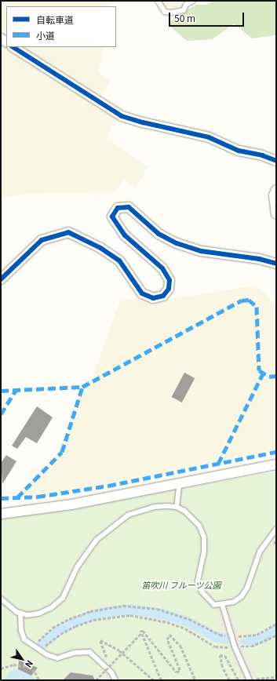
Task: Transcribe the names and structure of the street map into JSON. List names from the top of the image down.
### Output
{
  "parks": ["笛吹川 フルーツ公園"],
  "legend": ["自転車道", "小道"],
  "scale_bar": "50 m",
  "north": "bottom right"
}
